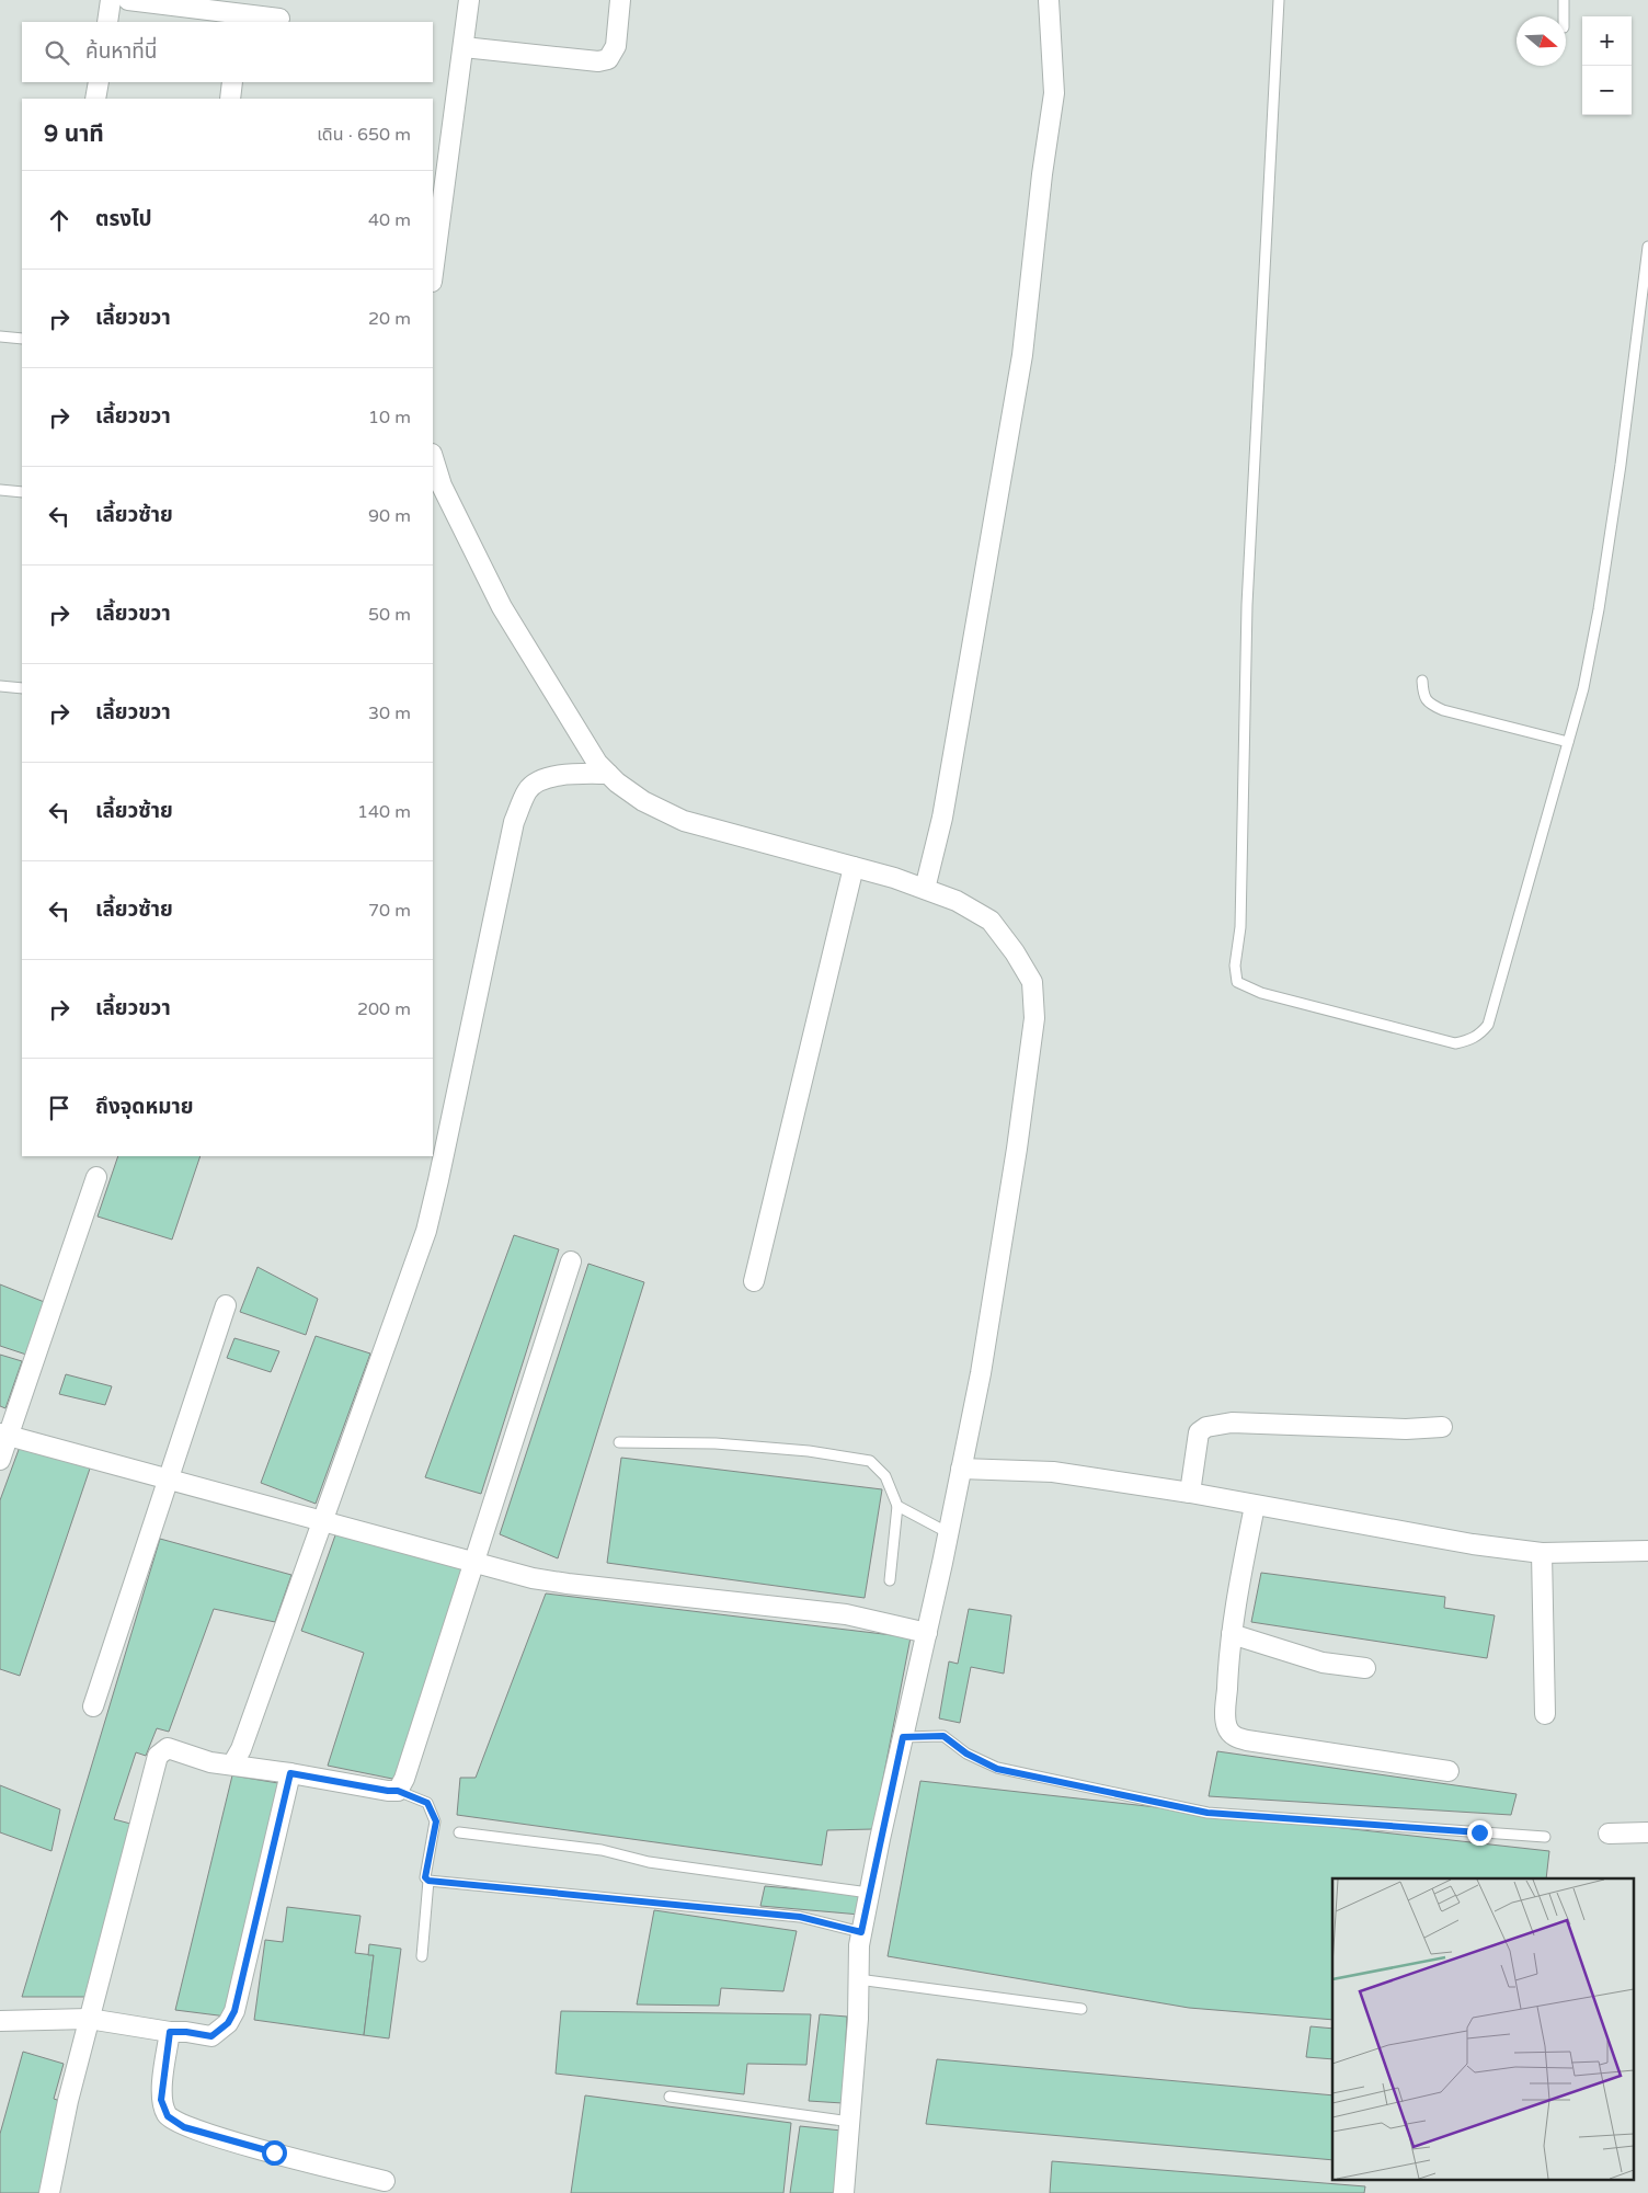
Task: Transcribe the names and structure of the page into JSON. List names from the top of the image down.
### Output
{
  "north": "right",
  "page": {
    "map_buttons": ["+", "−"],
    "search": "ค้นหาที่นี่",
    "heading": ["9 นาที", "เดิน · 650 m"],
    "list": [
      ["ตรงไป", "40 m"],
      ["เลี้ยวขวา", "20 m"],
      ["เลี้ยวขวา", "10 m"],
      ["เลี้ยวซ้าย", "90 m"],
      ["เลี้ยวขวา", "50 m"],
      ["เลี้ยวขวา", "30 m"],
      ["เลี้ยวซ้าย", "140 m"],
      ["เลี้ยวซ้าย", "70 m"],
      ["เลี้ยวขวา", "200 m"],
      "ถึงจุดหมาย"
    ]
  }
}
